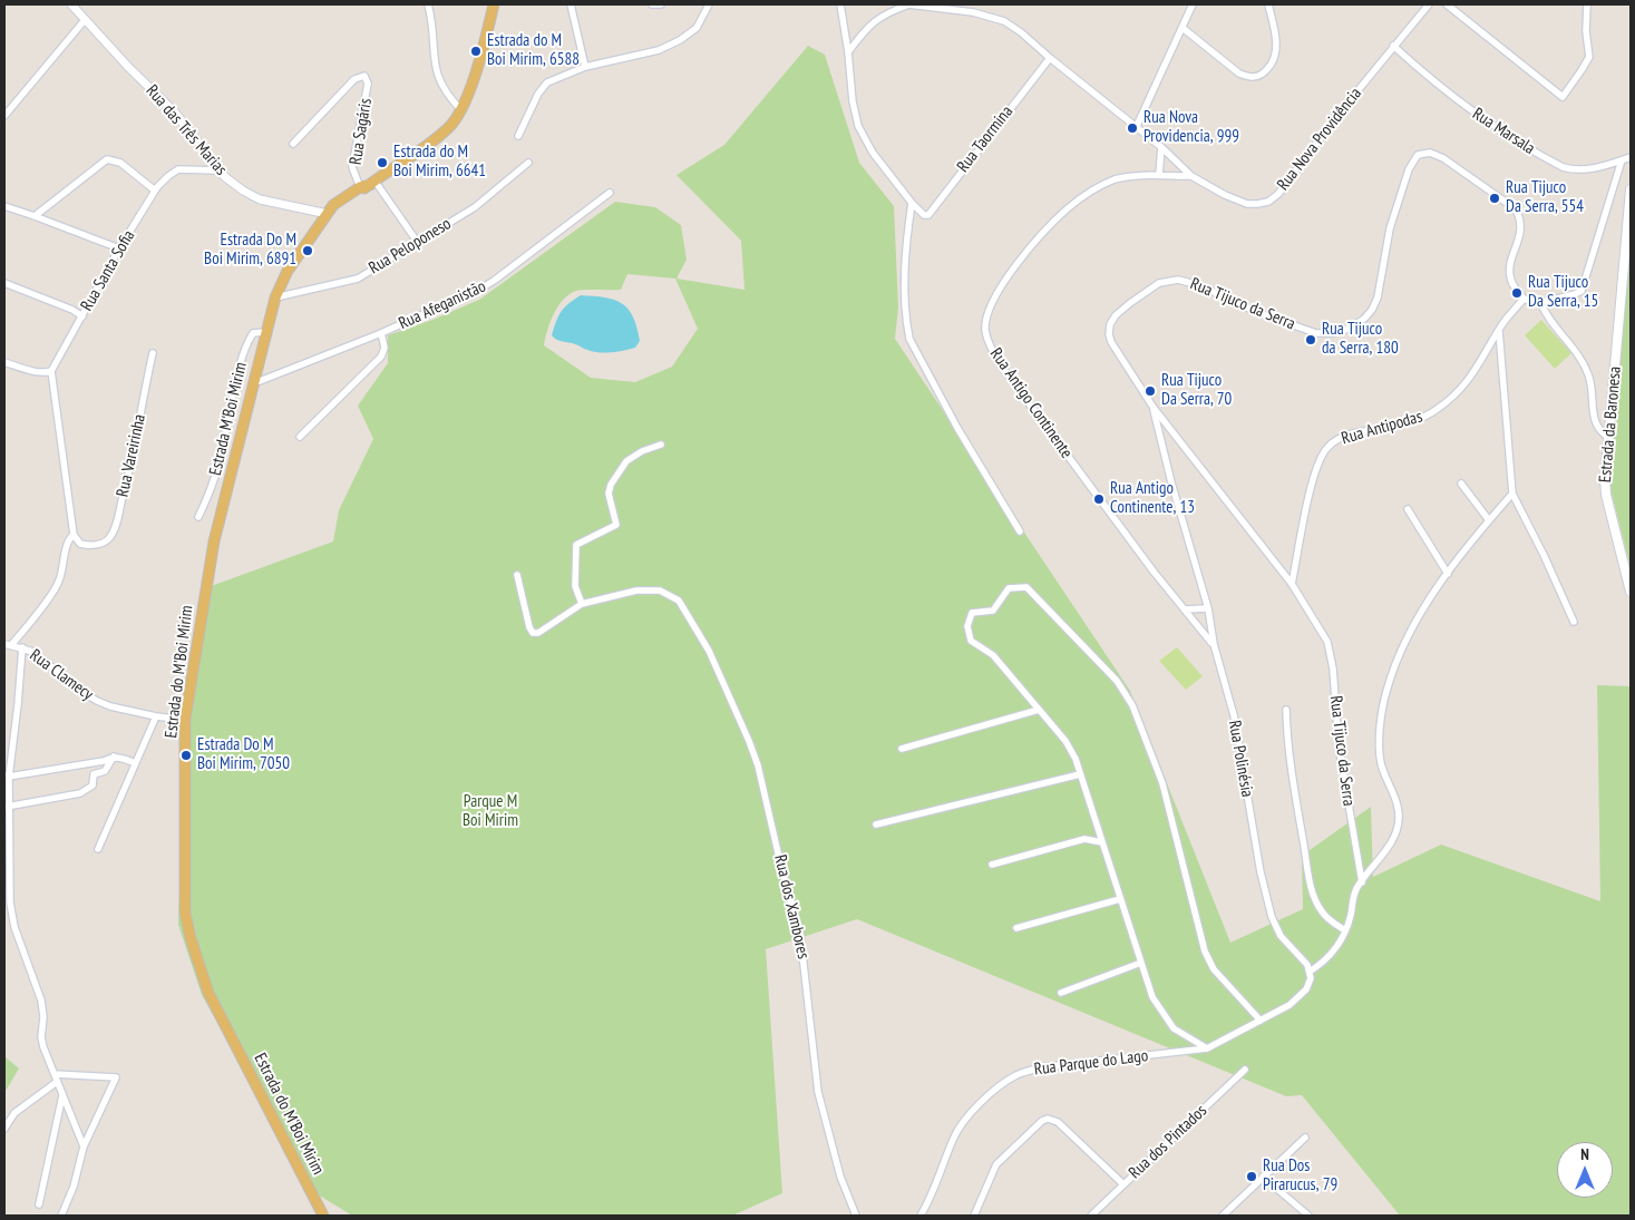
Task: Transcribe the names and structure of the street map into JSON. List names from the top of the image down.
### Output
{
  "streets": {
    "main road": ["Estrada da Baronesa", "Estrada do M'Boi Mirim"],
    "street": [
      "Rua das Três Marias",
      "Rua Sagáris",
      "Rua Marsala",
      "Rua Taormina",
      "Rua Nova Providência",
      "Rua Peloponeso",
      "Rua Santa Sofia",
      "Rua Tijuco da Serra",
      "Rua Afeganistão",
      "Rua Antigo Continente",
      "Estrada M'Boi Mirim",
      "Rua Antipodas",
      "Rua Vareirinha",
      "Rua Clamecy",
      "Rua Polinésia",
      "Rua dos Xambores",
      "Rua Parque do Lago",
      "Rua dos Pintados"
    ]
  },
  "crossings": [
    ["Rua das Três Marias", "Rua Santa Sofia"],
    ["Rua das Três Marias", "Estrada do M'Boi Mirim"],
    ["Rua Sagáris", "Estrada do M'Boi Mirim"],
    ["Rua Marsala", "Rua Nova Providência"],
    ["Rua Taormina", "Rua Nova Providência"],
    ["Rua Nova Providência", "Rua Antigo Continente"],
    ["Rua Peloponeso", "Estrada do M'Boi Mirim"],
    ["Rua Tijuco da Serra", "Rua Antipodas"],
    ["Rua Tijuco da Serra", "Rua Polinésia"],
    ["Rua Afeganistão", "Estrada do M'Boi Mirim"],
    ["Rua Antigo Continente", "Rua Polinésia"],
    ["Estrada M'Boi Mirim", "Estrada do M'Boi Mirim"],
    ["Estrada do M'Boi Mirim", "Rua Clamecy"]
  ],
  "parks": ["Parque M Boi Mirim"],
  "places": [
    "Estrada do M Boi Mirim, 6588",
    "Rua Nova Providencia, 999",
    "Estrada do M Boi Mirim, 6641",
    "Rua Tijuco Da Serra, 554",
    "Estrada Do M Boi Mirim, 6891",
    "Rua Tijuco Da Serra, 15",
    "Rua Tijuco da Serra, 180",
    "Rua Tijuco Da Serra, 70",
    "Rua Antigo Continente, 13",
    "Estrada Do M Boi Mirim, 7050",
    "Rua Dos Pirarucus, 79"
  ],
  "north": "top"
}
